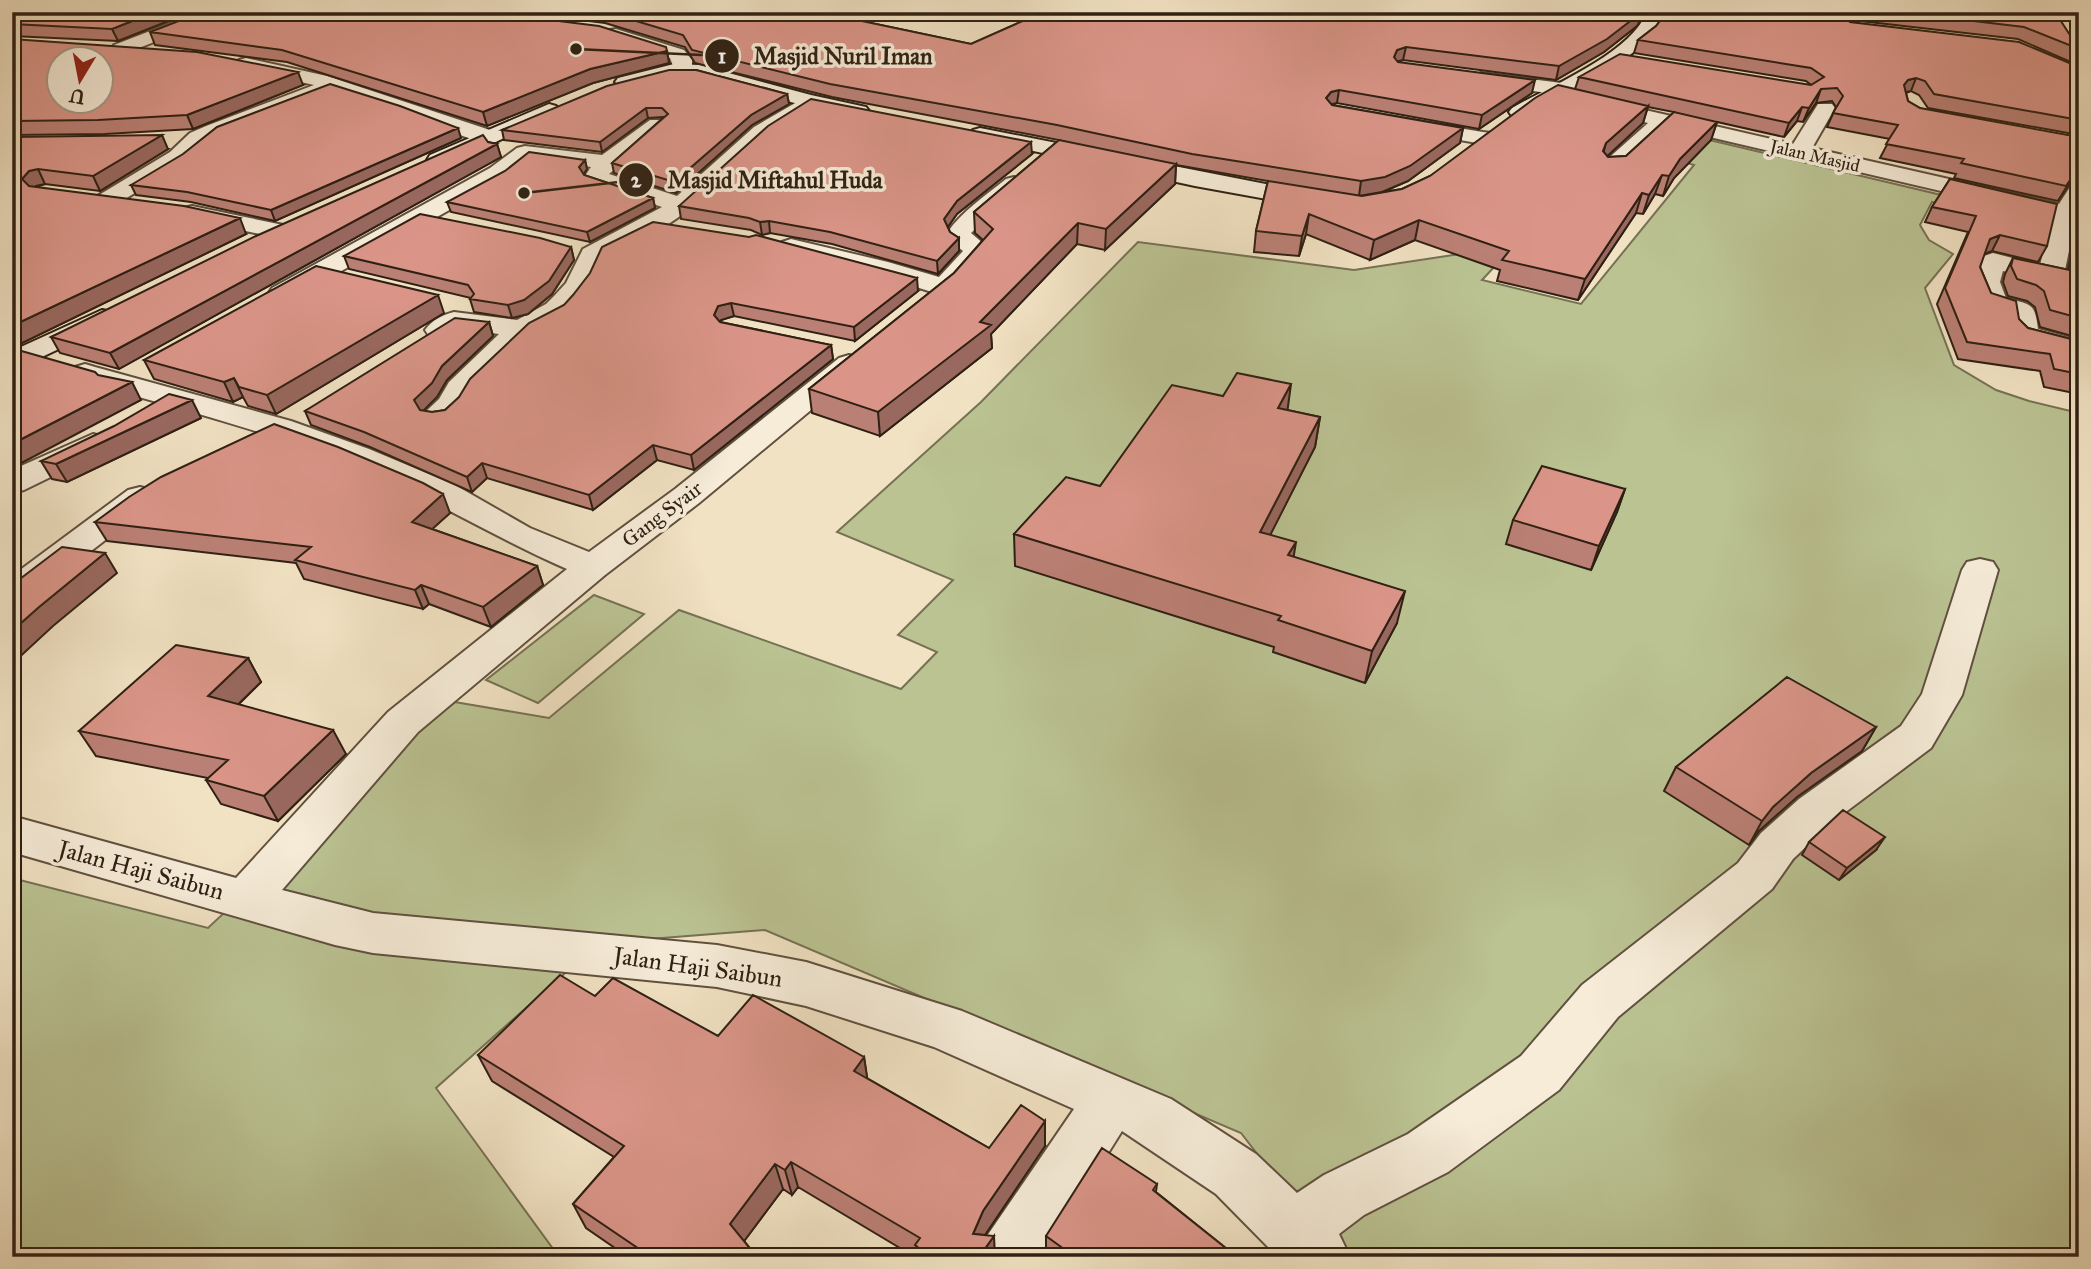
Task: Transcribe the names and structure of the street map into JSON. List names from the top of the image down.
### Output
{
  "streets": {
    "street": ["Jalan Masjid", "Gang Syair", "Jalan Haji Saibun"]
  },
  "crossings": [
    ["Gang Syair", "Jalan Haji Saibun"]
  ],
  "places": ["Masjid Nuril Iman", "Masjid Miftahul Huda"],
  "north": "bottom"
}
